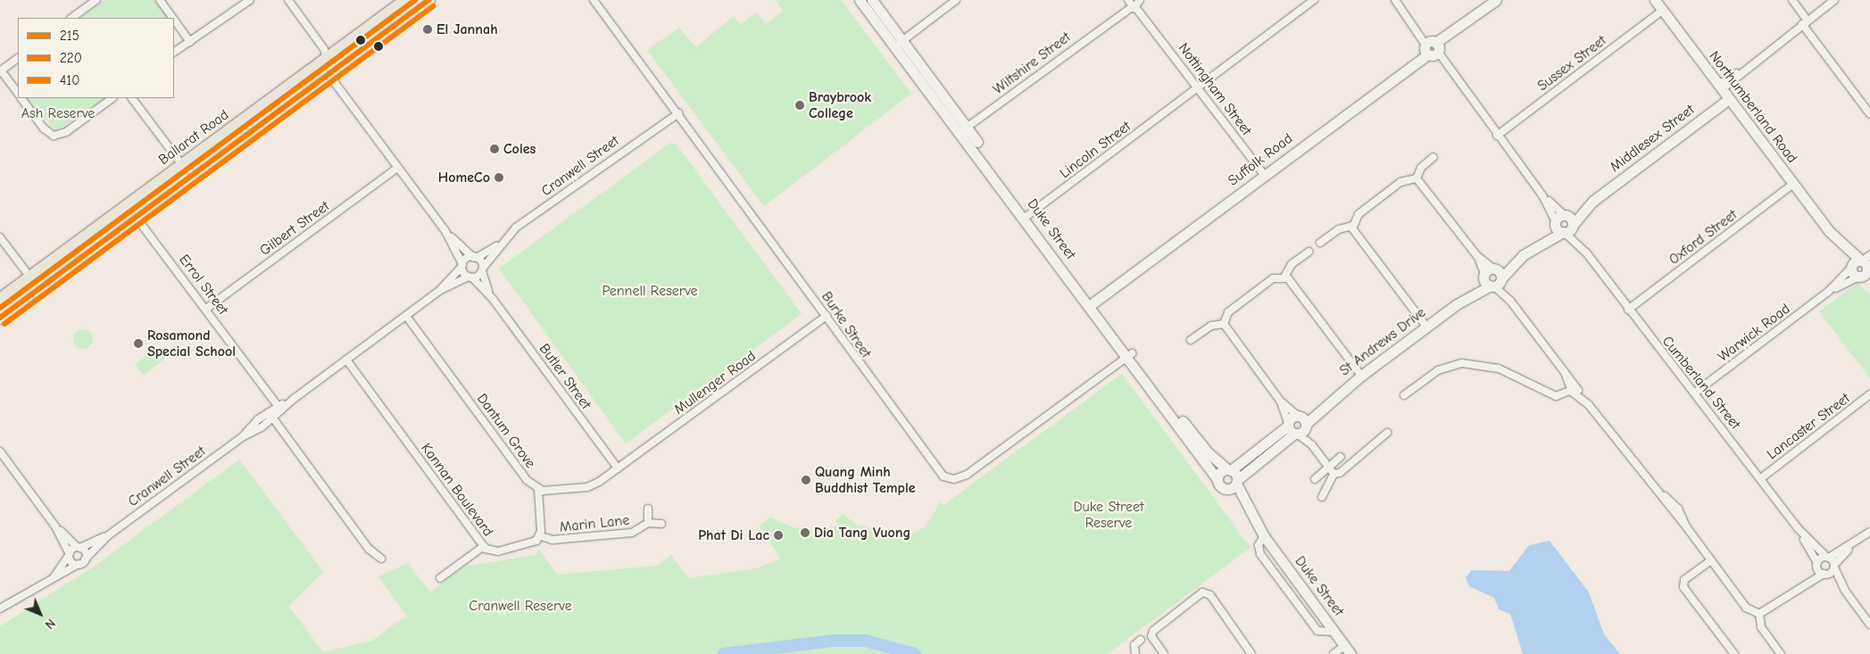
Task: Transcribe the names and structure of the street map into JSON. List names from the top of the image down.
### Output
{
  "streets": {
    "highway": ["Ballarat Road"],
    "street": [
      "Wiltshire Street",
      "Sussex Street",
      "Nottingham Street",
      "Northumberland Road",
      "Middlesex Street",
      "Lincoln Street",
      "Suffolk Road",
      "Cranwell Street",
      "Gilbert Street",
      "Duke Street",
      "Oxford Street",
      "Errol Street",
      "Burke Street",
      "Warwick Road",
      "St Andrews Drive",
      "Butler Street",
      "Mullenger Road",
      "Cumberland Street",
      "Lancaster Street",
      "Dantum Grove",
      "Kannan Boulevard",
      "Marin Lane"
    ]
  },
  "crossings": [
    ["Wiltshire Street", "Nottingham Street"],
    ["Wiltshire Street", "Duke Street"],
    ["Sussex Street", "Northumberland Road"],
    ["Sussex Street", "Cumberland Street"],
    ["Nottingham Street", "Lincoln Street"],
    ["Nottingham Street", "Suffolk Road"],
    ["Northumberland Road", "Middlesex Street"],
    ["Northumberland Road", "Oxford Street"],
    ["Northumberland Road", "Warwick Road"],
    ["Ballarat Road", "Errol Street"],
    ["Middlesex Street", "St Andrews Drive"],
    ["Middlesex Street", "Cumberland Street"],
    ["Lincoln Street", "Duke Street"],
    ["Suffolk Road", "Duke Street"],
    ["Suffolk Road", "Cumberland Street"],
    ["Cranwell Street", "Errol Street"],
    ["Cranwell Street", "Burke Street"],
    ["Cranwell Street", "Butler Street"],
    ["Cranwell Street", "Dantum Grove"],
    ["Cranwell Street", "Kannan Boulevard"],
    ["Gilbert Street", "Errol Street"],
    ["Duke Street", "Burke Street"],
    ["Duke Street", "St Andrews Drive"],
    ["Oxford Street", "Cumberland Street"],
    ["Burke Street", "Mullenger Road"],
    ["Warwick Road", "Cumberland Street"],
    ["St Andrews Drive", "Cumberland Street"],
    ["Butler Street", "Mullenger Road"],
    ["Cumberland Street", "Lancaster Street"],
    ["Kannan Boulevard", "Marin Lane"]
  ],
  "parks": [
    "Ash Reserve",
    "Pennell Reserve",
    "Duke Street Reserve",
    "Cranwell Reserve"
  ],
  "places": [
    "El Jannah",
    "Braybrook College",
    "Coles",
    "HomeCo",
    "Rosamond Special School",
    "Quang Minh Buddhist Temple",
    "Dia Tang Vuong",
    "Phat Di Lac"
  ],
  "lines": ["transit line 215", "transit line 410", "transit line 220"],
  "legend": ["215", "220", "410"],
  "north": "bottom right"
}
